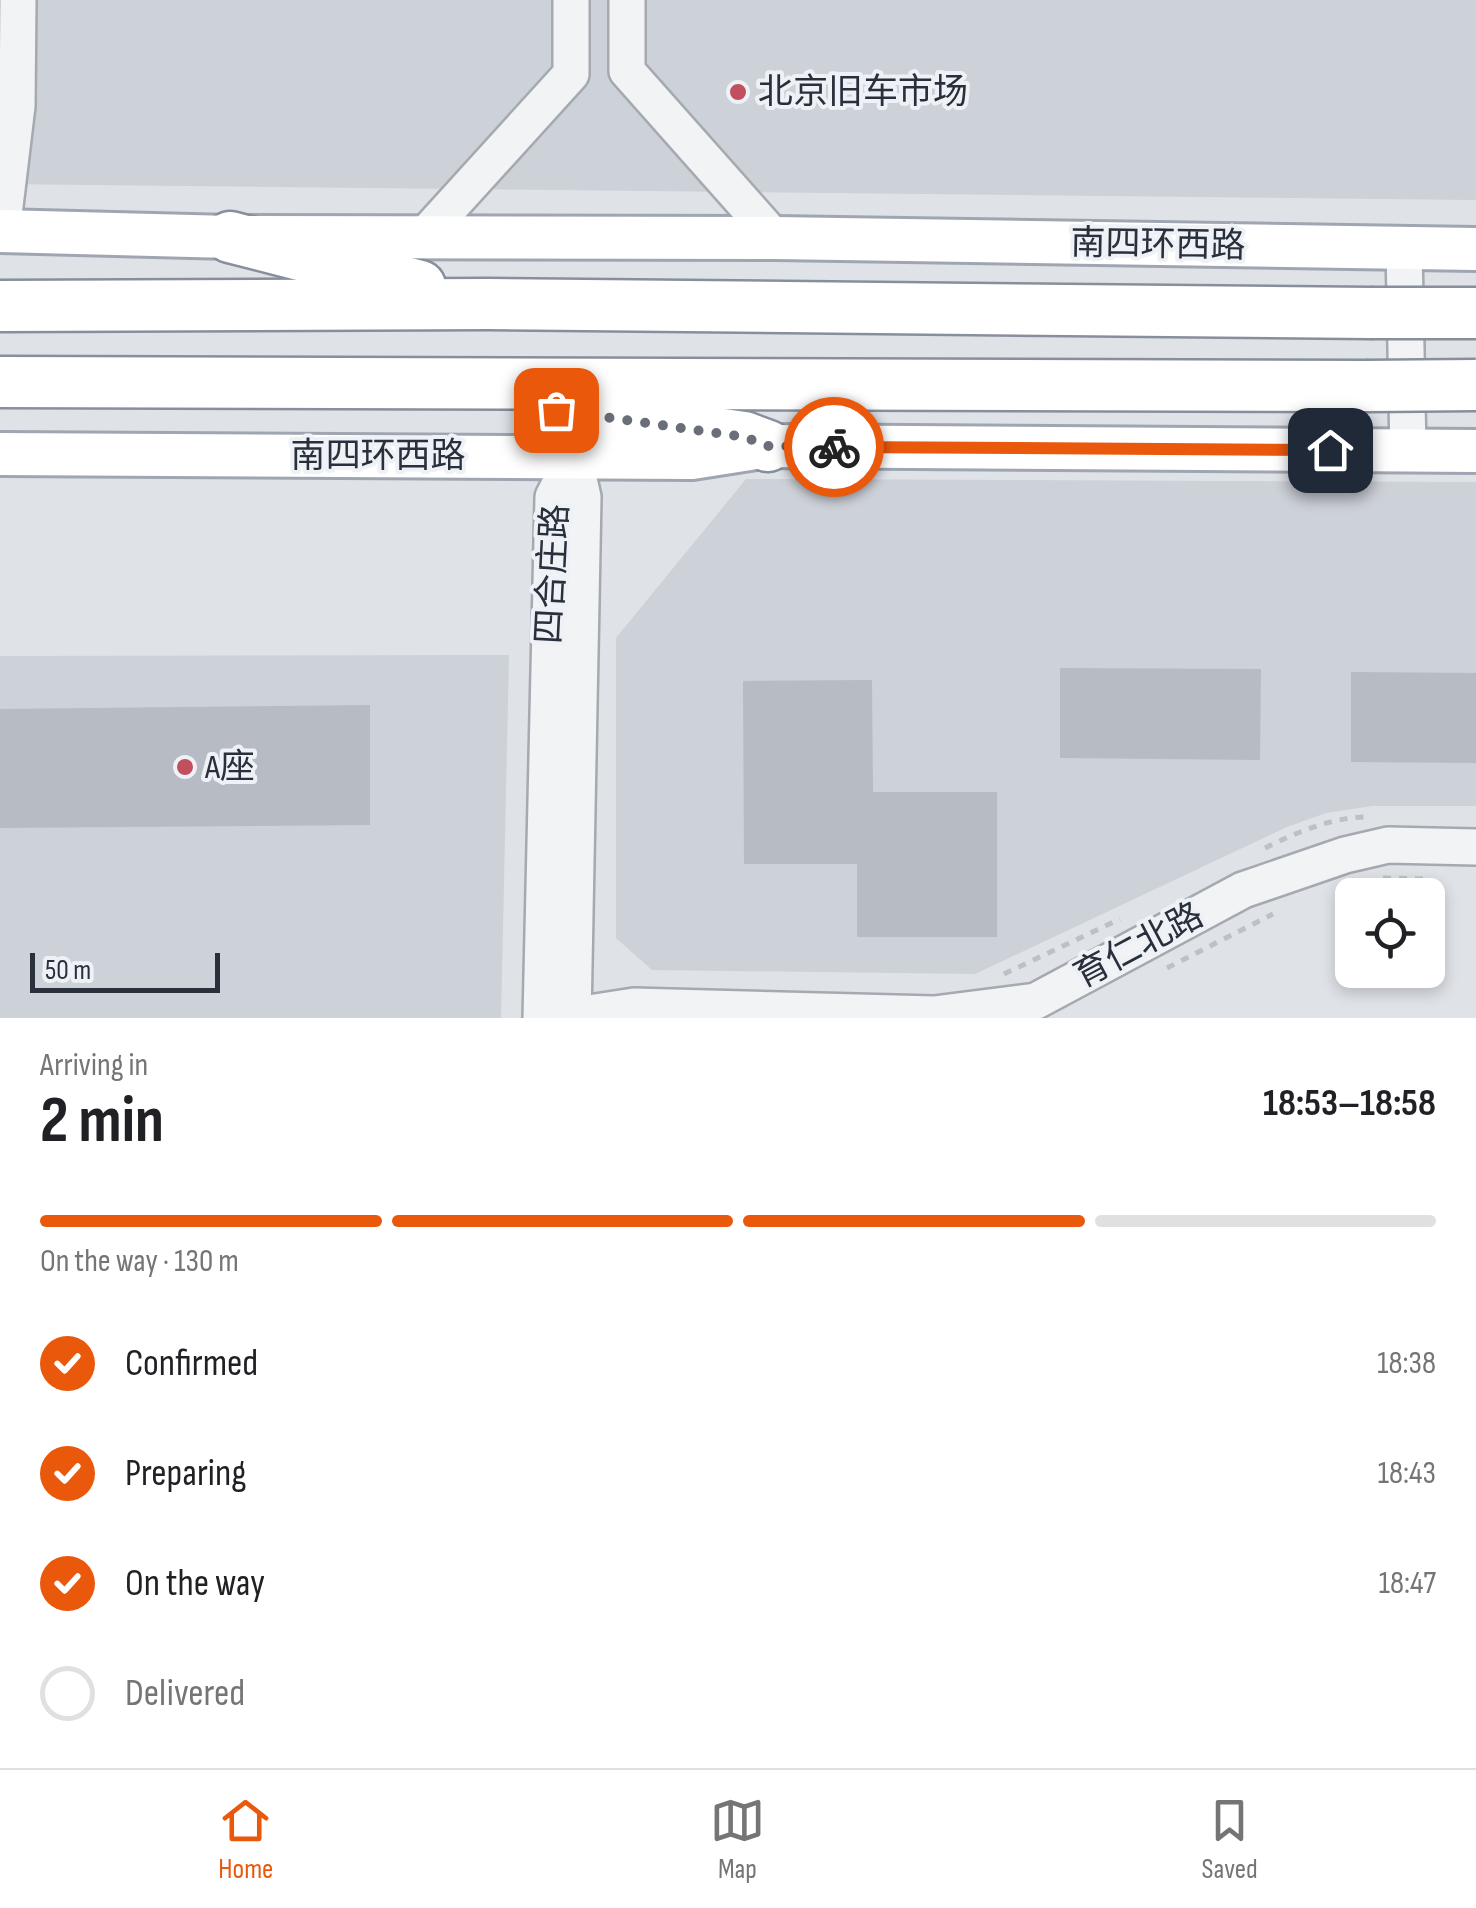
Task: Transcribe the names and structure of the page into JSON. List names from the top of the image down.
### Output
{
  "streets": {
    "highway": ["南四环西路"],
    "street": ["四合庄路", "育仁北路"]
  },
  "crossings": [
    ["南四环西路", "四合庄路"],
    ["四合庄路", "育仁北路"]
  ],
  "places": ["北京旧车市场", "A座"],
  "scale_bar": "50 m",
  "page": {
    "scale": "50 m",
    "heading": ["2 min", "Arriving in", "18:53–18:58"],
    "bar": "On the way · 130 m",
    "list": [
      ["Confirmed", "18:38"],
      ["Preparing", "18:43"],
      ["On the way", "18:47"],
      "Delivered"
    ],
    "tabs": ["Home", "Map", "Saved"]
  }
}
